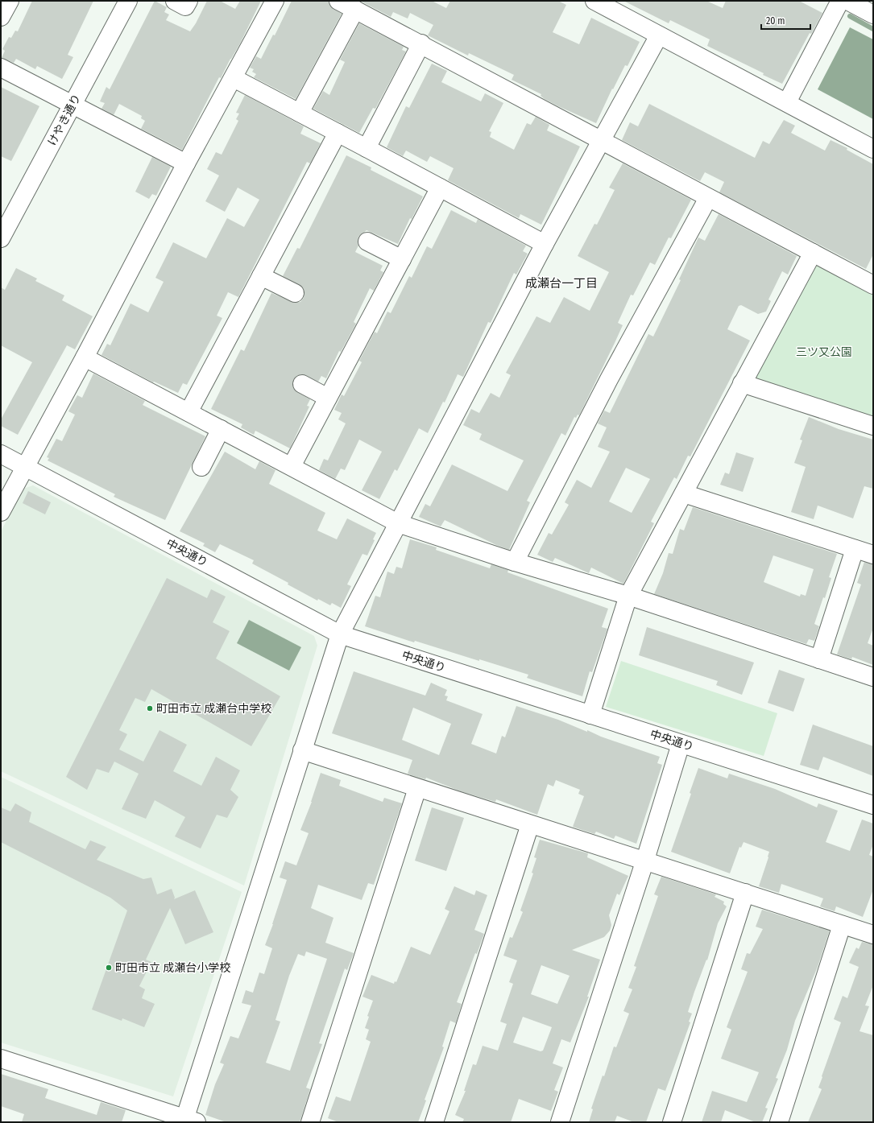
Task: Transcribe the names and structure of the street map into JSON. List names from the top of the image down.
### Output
{
  "streets": {
    "street": ["けやき通り", "中央通り"]
  },
  "districts": ["成瀬台一丁目"],
  "parks": ["三ツ又公園"],
  "places": ["町田市立 成瀬台中学校", "町田市立 成瀬台小学校"],
  "scale_bar": "20 m"
}
